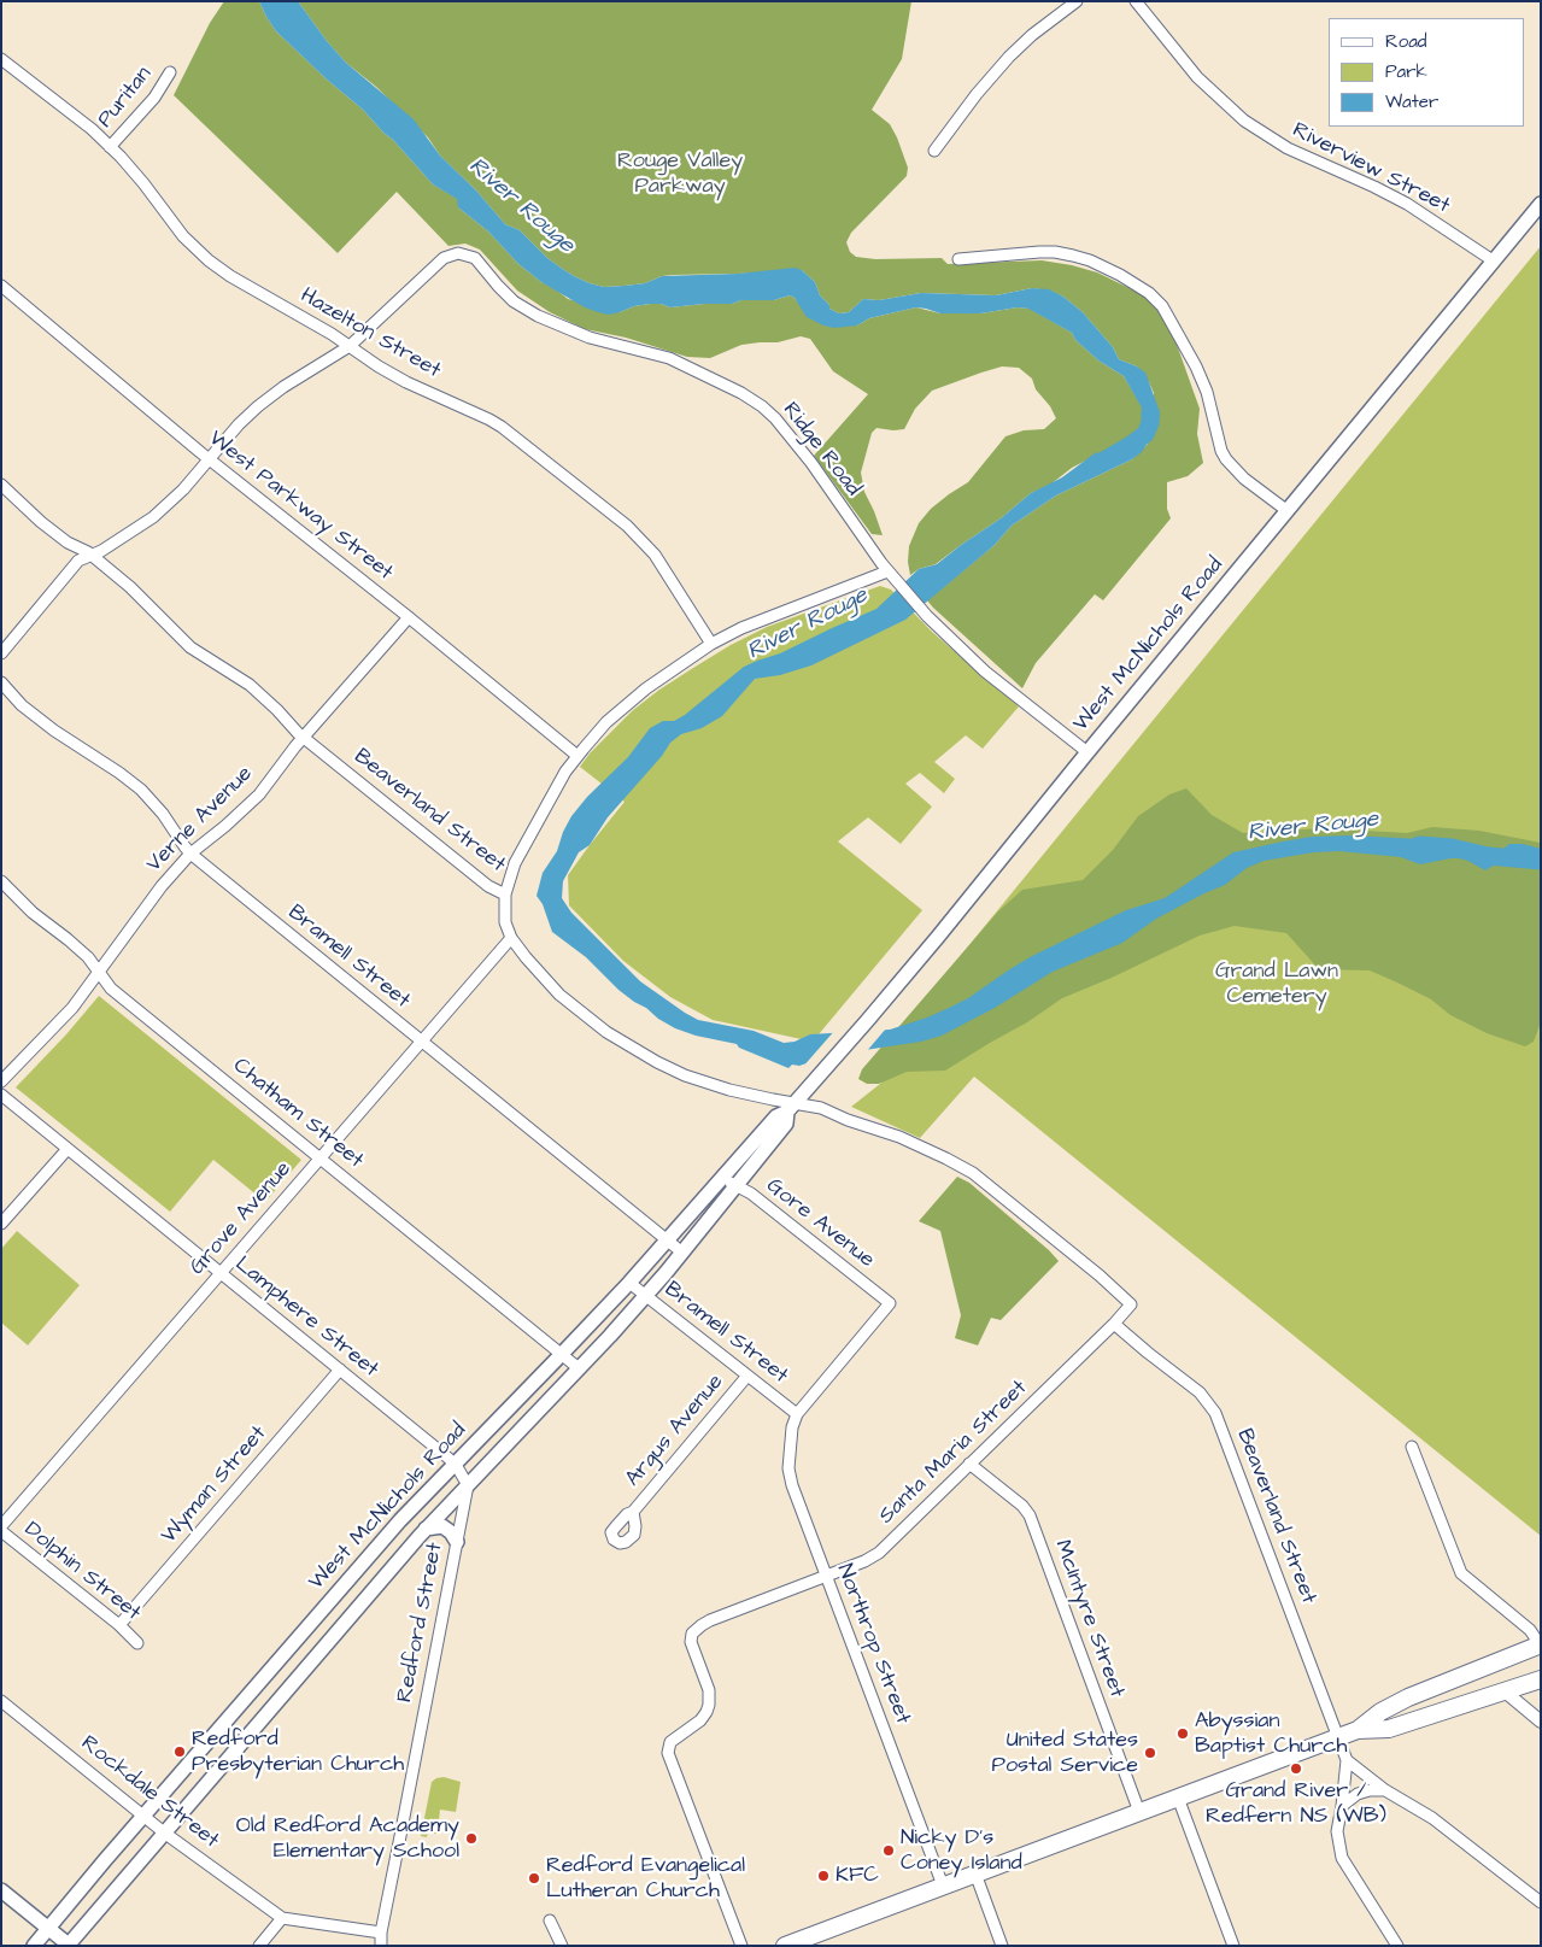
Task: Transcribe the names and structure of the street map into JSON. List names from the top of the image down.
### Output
{
  "streets": {
    "main road": ["West McNichols Road"],
    "street": [
      "Puritan",
      "Riverview Street",
      "Hazelton Street",
      "Ridge Road",
      "West Parkway Street",
      "Beaverland Street",
      "Verne Avenue",
      "Bramell Street",
      "Chatham Street",
      "Grove Avenue",
      "Gore Avenue",
      "Lamphere Street",
      "Argus Avenue",
      "Santa Maria Street",
      "Wyman Street",
      "Dolphin Street",
      "McIntyre Street",
      "Redford Street",
      "Northrop Street",
      "Rockdale Street"
    ]
  },
  "crossings": [
    ["Puritan", "Hazelton Street"],
    ["Riverview Street", "West McNichols Road"],
    ["Hazelton Street", "Ridge Road"],
    ["Ridge Road", "West McNichols Road"],
    ["West Parkway Street", "Verne Avenue"],
    ["West McNichols Road", "Beaverland Street"],
    ["West McNichols Road", "Bramell Street"],
    ["West McNichols Road", "Chatham Street"],
    ["West McNichols Road", "Gore Avenue"],
    ["West McNichols Road", "Lamphere Street"],
    ["West McNichols Road", "Redford Street"],
    ["West McNichols Road", "Rockdale Street"],
    ["Beaverland Street", "Verne Avenue"],
    ["Beaverland Street", "Grove Avenue"],
    ["Beaverland Street", "Santa Maria Street"],
    ["Verne Avenue", "Bramell Street"],
    ["Verne Avenue", "Chatham Street"],
    ["Bramell Street", "Grove Avenue"],
    ["Bramell Street", "Gore Avenue"],
    ["Bramell Street", "Argus Avenue"],
    ["Bramell Street", "Northrop Street"],
    ["Chatham Street", "Grove Avenue"],
    ["Grove Avenue", "Lamphere Street"],
    ["Gore Avenue", "Northrop Street"],
    ["Lamphere Street", "Wyman Street"],
    ["Lamphere Street", "Redford Street"],
    ["Santa Maria Street", "McIntyre Street"],
    ["Santa Maria Street", "Northrop Street"],
    ["Wyman Street", "Dolphin Street"],
    ["Redford Street", "Rockdale Street"]
  ],
  "water": ["River Rouge"],
  "parks": ["Rouge Valley Parkway", "Grand Lawn Cemetery"],
  "places": [
    "Abyssian Baptist Church",
    "Redford Presbyterian Church",
    "United States Postal Service",
    "Grand River / Redfern NS (WB)",
    "Old Redford Academy Elementary School",
    "Nicky D's Coney Island",
    "KFC",
    "Redford Evangelical Lutheran Church"
  ],
  "legend": ["Road", "Park", "Water"]
}
